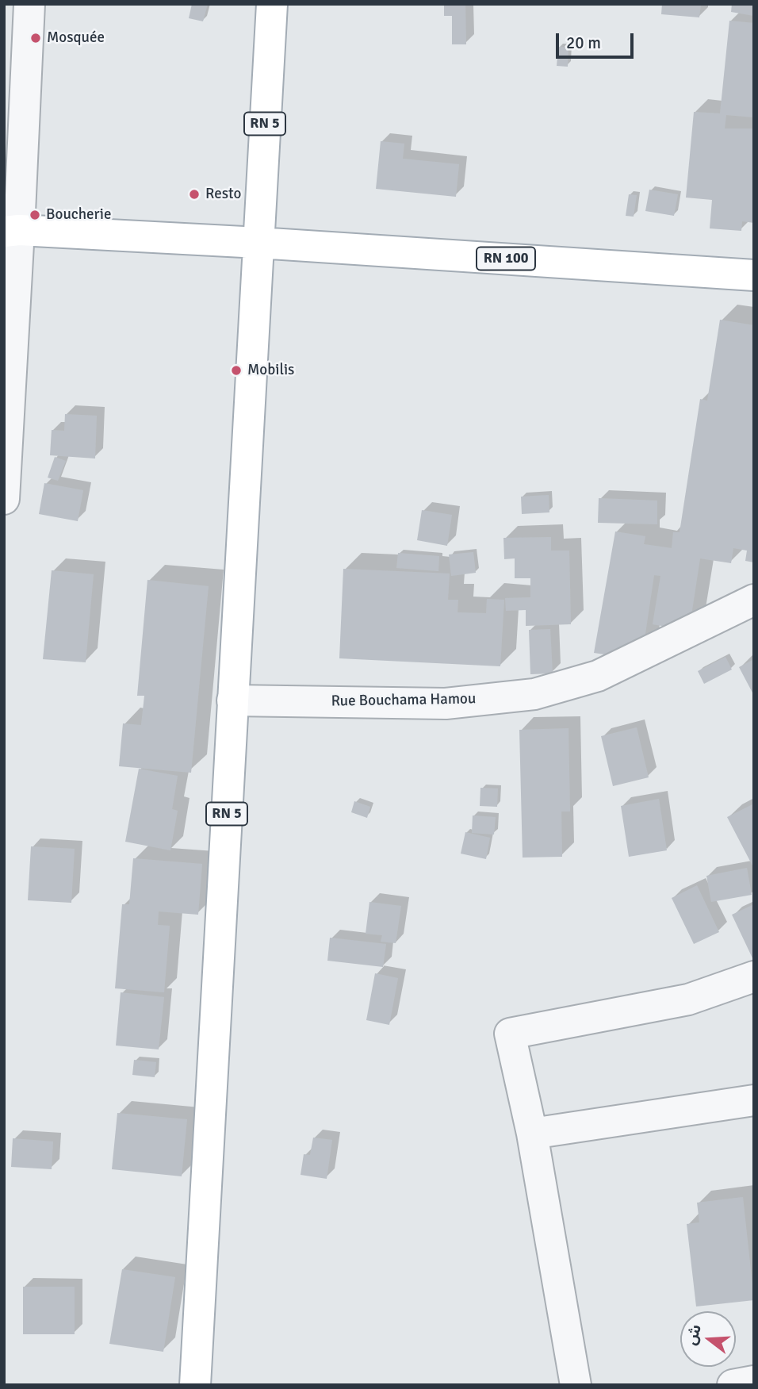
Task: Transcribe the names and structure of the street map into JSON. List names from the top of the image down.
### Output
{
  "streets": {
    "main road": ["RN 5", "RN 100"],
    "street": ["Rue Bouchama Hamou"]
  },
  "crossings": [
    ["RN 5", "RN 100"],
    ["RN 5", "Rue Bouchama Hamou"]
  ],
  "places": [
    "Mosquée",
    "Resto",
    "Boucherie",
    "Mobilis"
  ],
  "scale_bar": "20 m",
  "north": "left"
}
